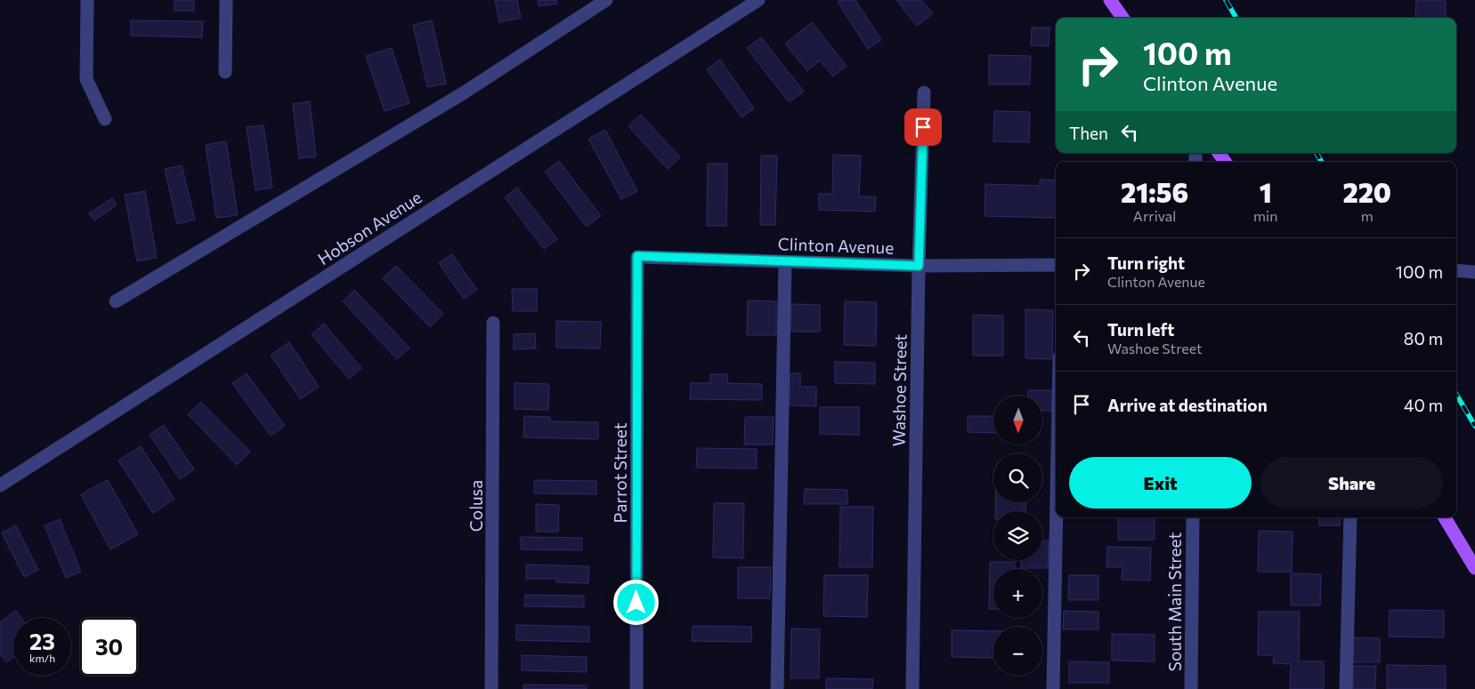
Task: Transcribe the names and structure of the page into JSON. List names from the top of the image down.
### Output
{
  "streets": {
    "street": [
      "Hobson Avenue",
      "Clinton Avenue",
      "Washoe Street",
      "Parrot Street",
      "Colusa",
      "South Main Street"
    ]
  },
  "crossings": [
    ["Clinton Avenue", "Washoe Street"],
    ["Clinton Avenue", "Parrot Street"]
  ],
  "north": "bottom",
  "page": {
    "turn": ["100 m", "Clinton Avenue"],
    "then": "Then",
    "eta": [
      "21:56",
      "Arrival",
      "1",
      "min",
      "220",
      "m"
    ],
    "list": [
      {
        "name": "Turn right",
        "note": "Clinton Avenue",
        "value": "100 m"
      },
      {
        "name": "Turn left",
        "note": "Washoe Street",
        "value": "80 m"
      },
      {
        "name": "Arrive at destination",
        "value": "40 m"
      }
    ],
    "map_buttons": ["+", "−"],
    "buttons": ["Exit", "Share"],
    "speed": "23 km/h",
    "limit": "30"
  }
}
